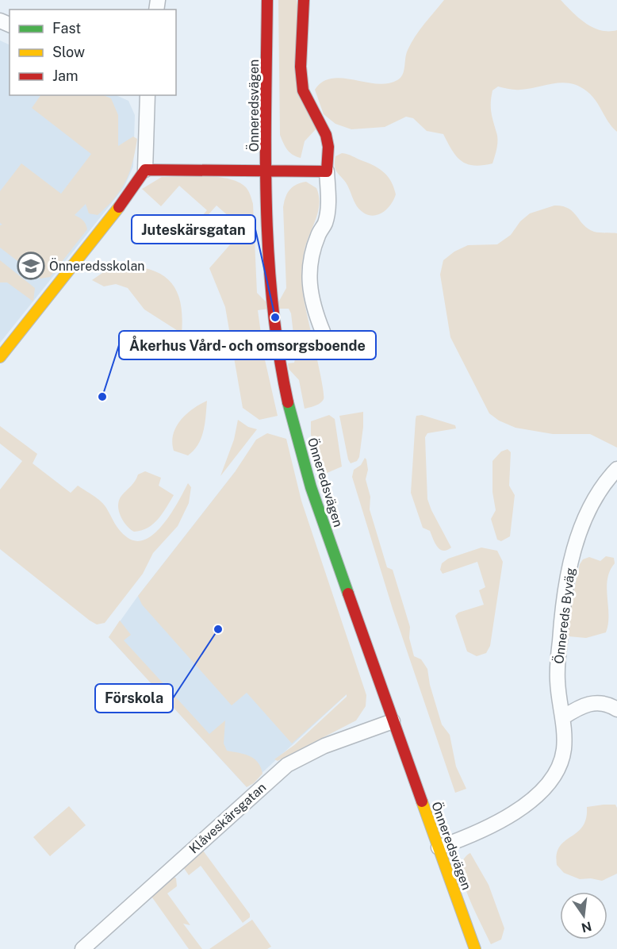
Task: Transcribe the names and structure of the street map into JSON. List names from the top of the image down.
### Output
{
  "streets": {
    "street": ["Önneredsvägen", "Önnereds Byväg", "Klåveskärsgatan"]
  },
  "crossings": [
    ["Önneredsvägen", "Önnereds Byväg"],
    ["Önneredsvägen", "Klåveskärsgatan"]
  ],
  "places": {
    "school or university": ["Önneredsskolan"],
    "other": ["Juteskärsgatan", "Åkerhus Vård- och omsorgsboende", "Förskola"]
  },
  "legend": ["Fast", "Slow", "Jam"],
  "north": "bottom"
}
